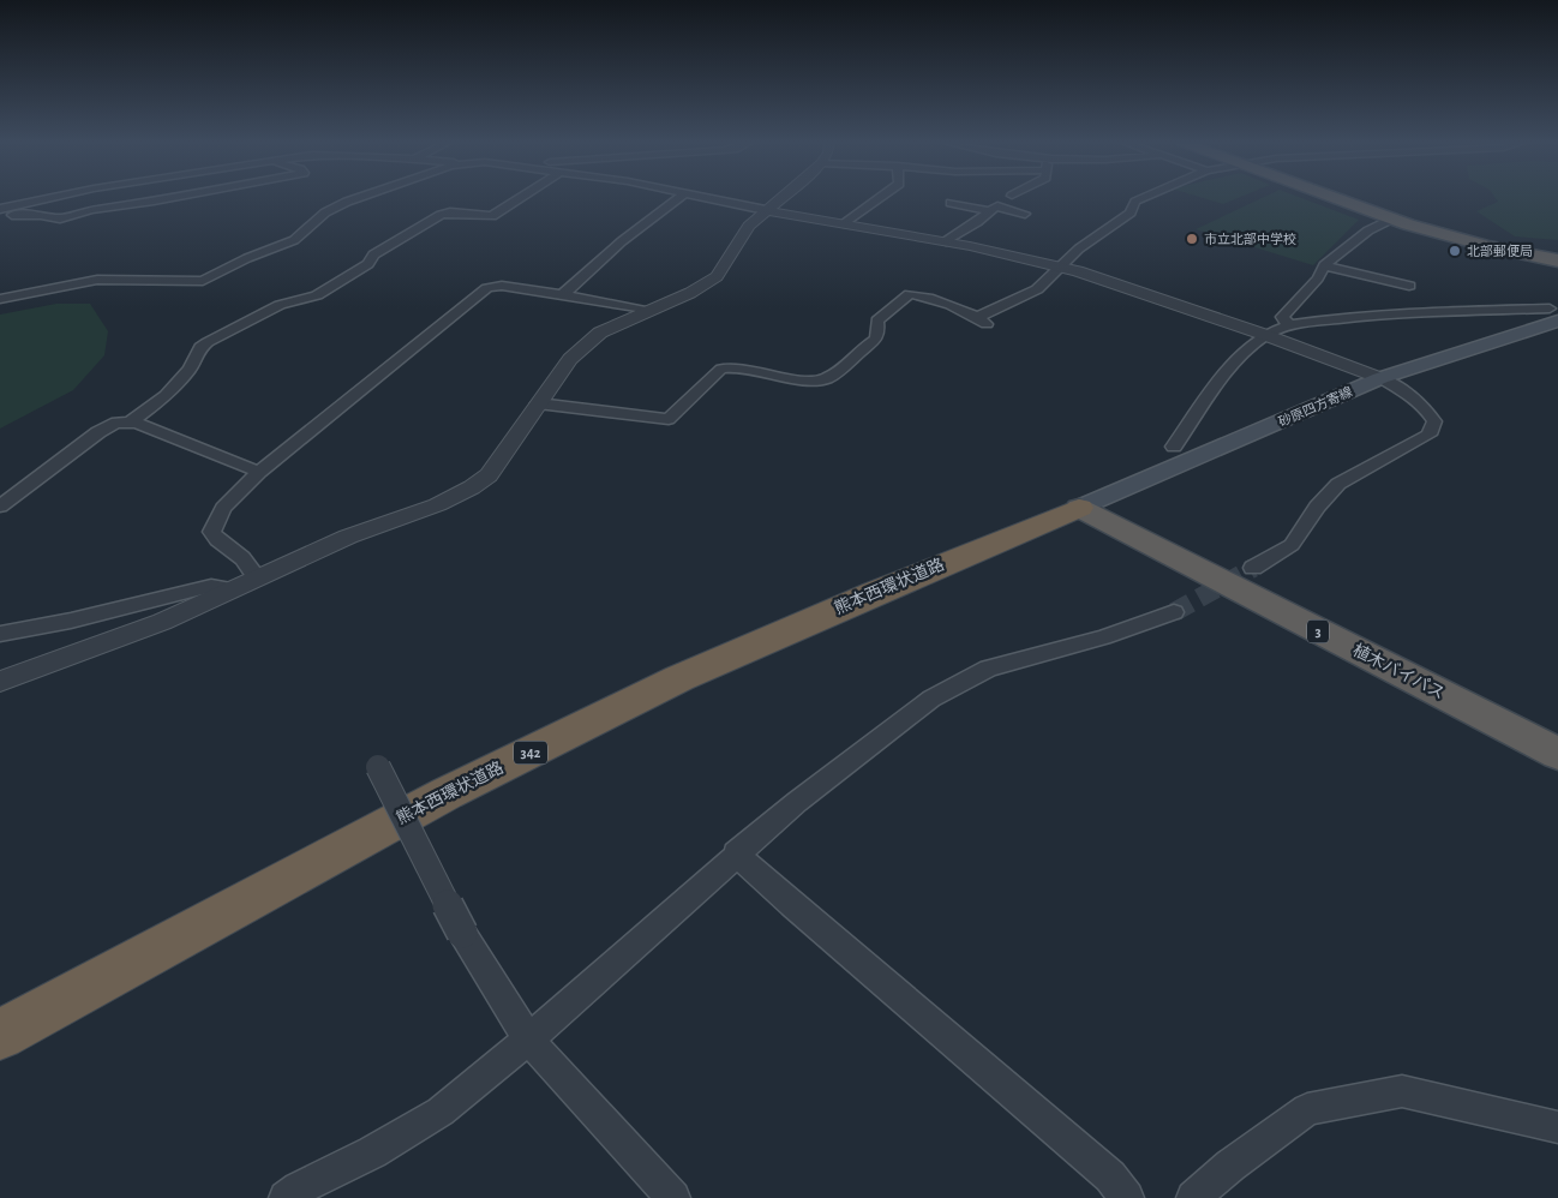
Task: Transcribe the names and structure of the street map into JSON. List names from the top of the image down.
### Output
{
  "streets": {
    "highway": [
      "熊本西環状道路",
      "3",
      "植木バイパス",
      "342"
    ],
    "main road": ["砂原四方寄線"]
  },
  "crossings": [
    ["砂原四方寄線", "熊本西環状道路"],
    ["砂原四方寄線", "植木バイパス"],
    ["熊本西環状道路", "植木バイパス"]
  ],
  "places": ["市立北部中学校", "北部郵便局"]
}
